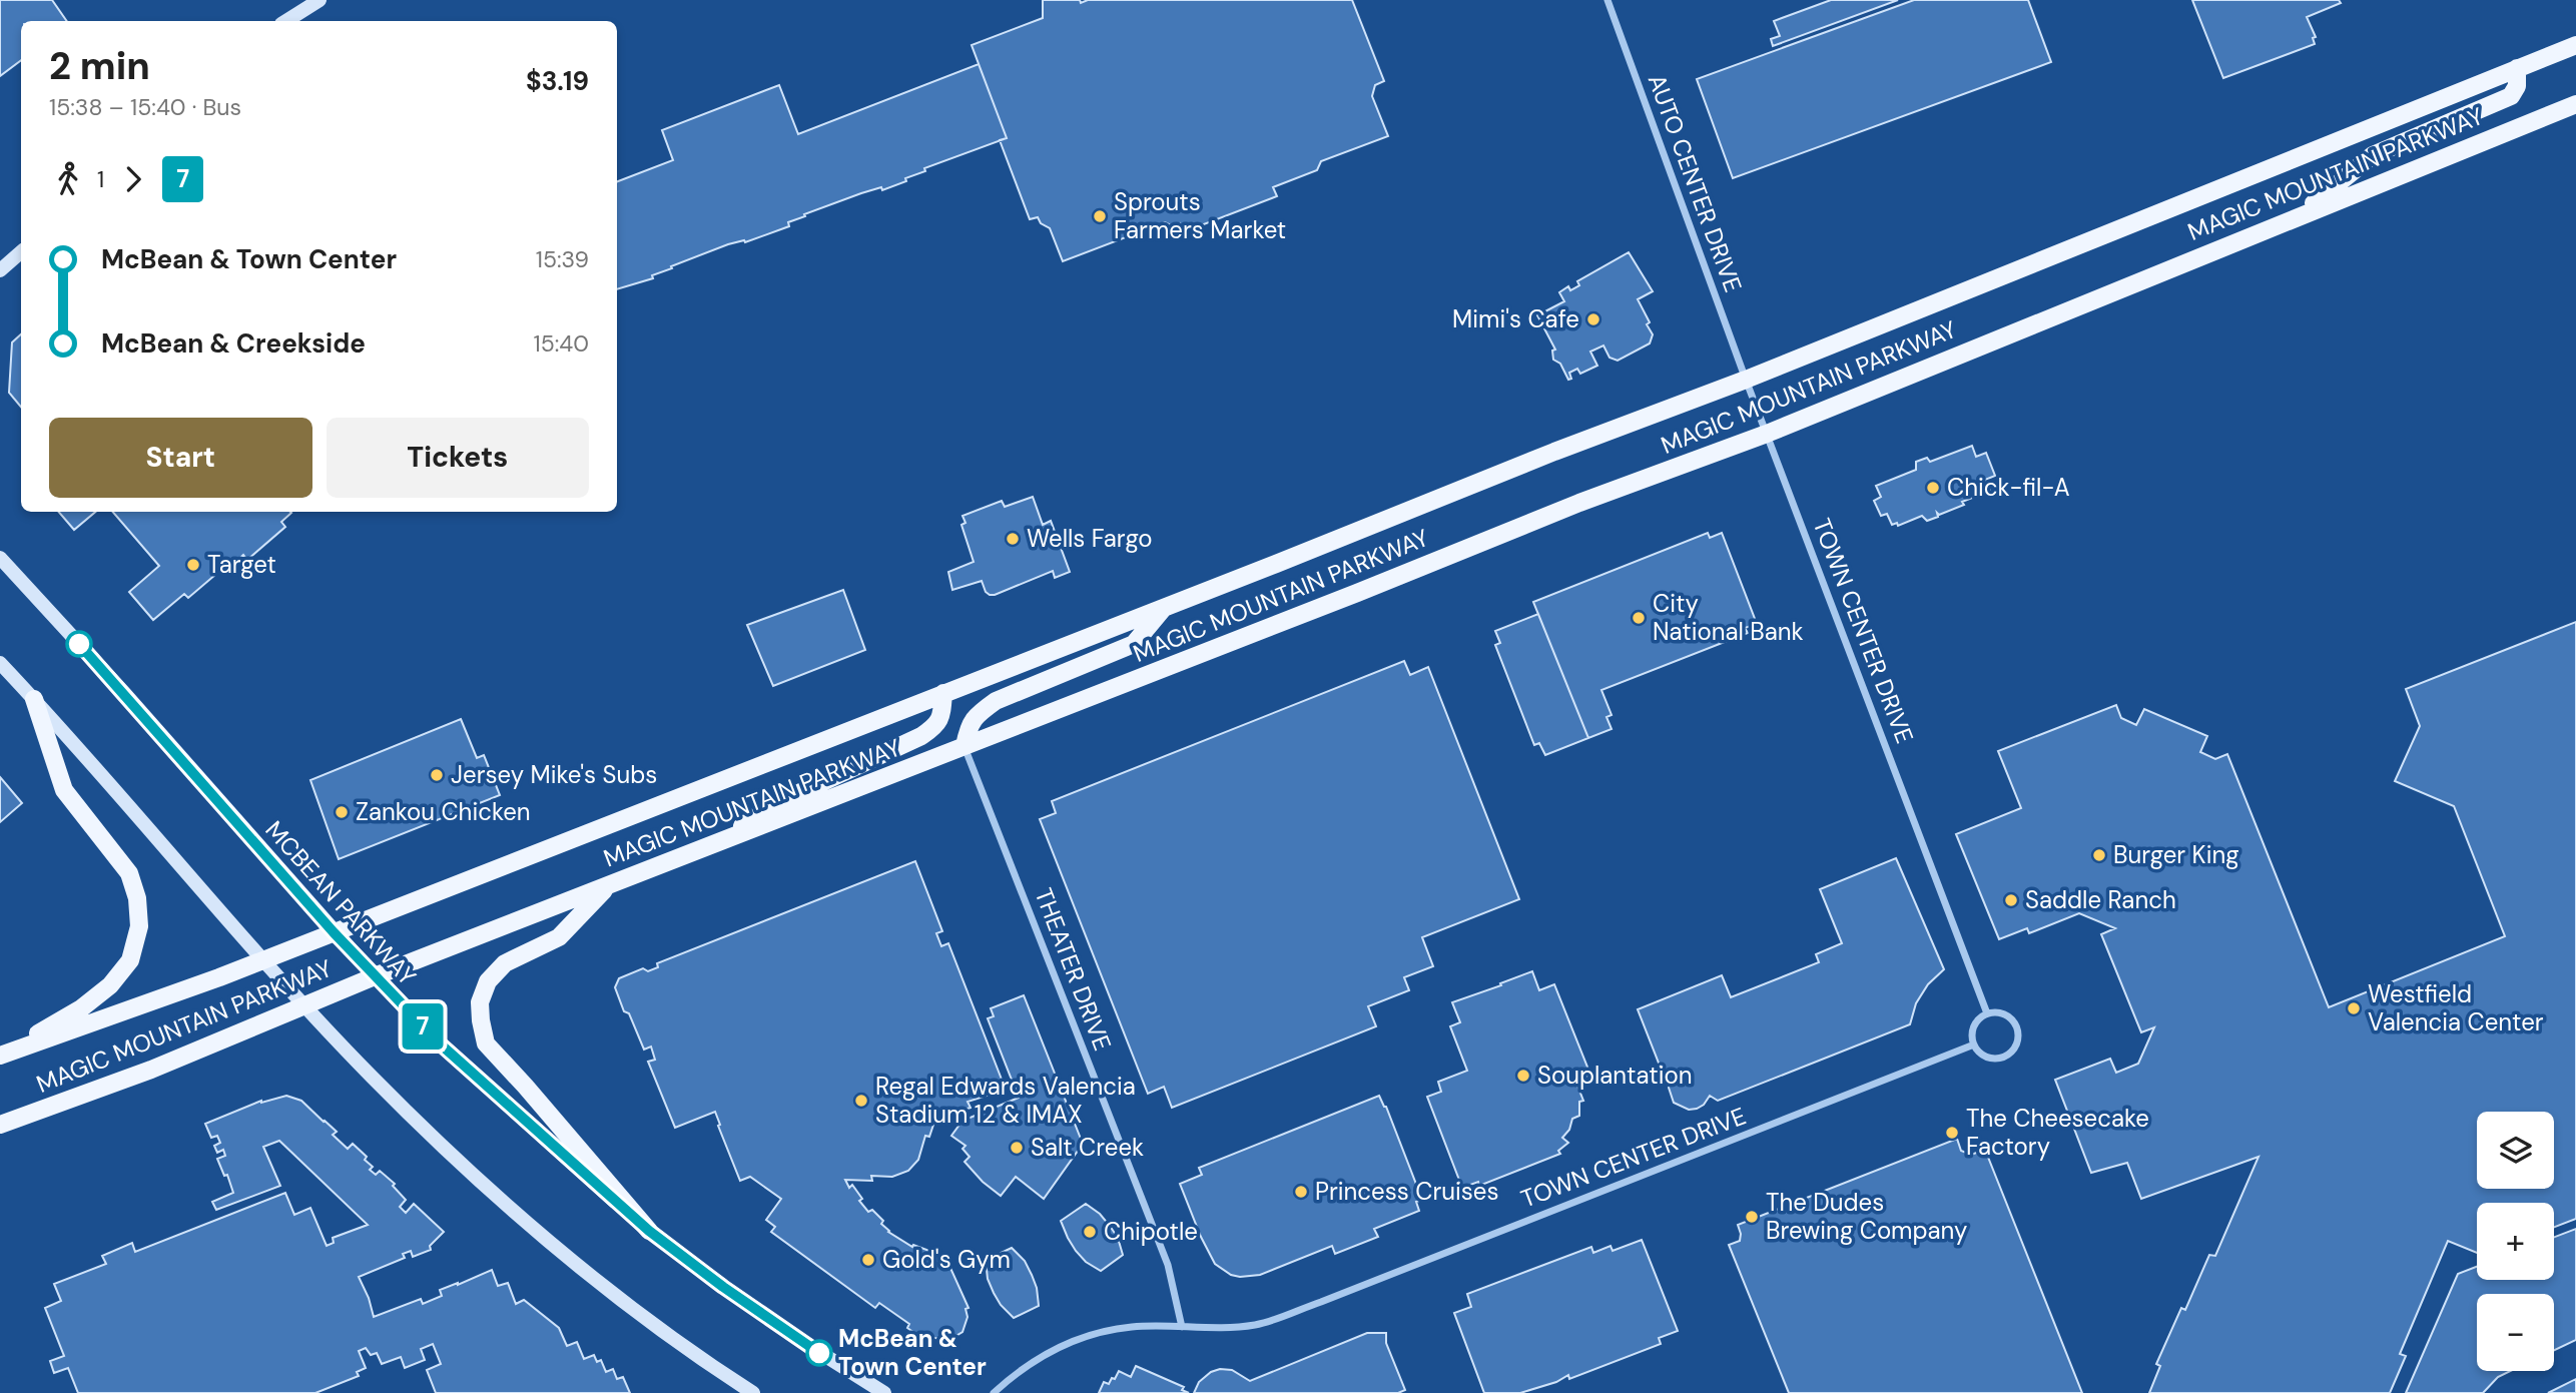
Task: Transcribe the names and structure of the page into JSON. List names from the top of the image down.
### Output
{
  "streets": {
    "main road": ["MAGIC MOUNTAIN PARKWAY", "MCBEAN PARKWAY"],
    "street": ["AUTO CENTER DRIVE", "TOWN CENTER DRIVE", "THEATER DRIVE"]
  },
  "crossings": [
    ["MAGIC MOUNTAIN PARKWAY", "AUTO CENTER DRIVE"],
    ["MAGIC MOUNTAIN PARKWAY", "TOWN CENTER DRIVE"],
    ["MAGIC MOUNTAIN PARKWAY", "MCBEAN PARKWAY"],
    ["MAGIC MOUNTAIN PARKWAY", "THEATER DRIVE"],
    ["AUTO CENTER DRIVE", "TOWN CENTER DRIVE"],
    ["TOWN CENTER DRIVE", "THEATER DRIVE"]
  ],
  "places": [
    "Sprouts Farmers Market",
    "Mimi's Cafe",
    "Chick-fil-A",
    "Wells Fargo",
    "Target",
    "City National Bank",
    "Jersey Mike's Subs",
    "Zankou Chicken",
    "Burger King",
    "Saddle Ranch",
    "Westfield Valencia Center",
    "Souplantation",
    "Regal Edwards Valencia Stadium 12 & IMAX",
    "The Cheesecake Factory",
    "Salt Creek",
    "Princess Cruises",
    "The Dudes Brewing Company",
    "Chipotle",
    "Gold's Gym",
    "McBean & Town Center"
  ],
  "lines": ["bus line 7"],
  "page": {
    "on_map": "7",
    "heading": ["2 min", "15:38 – 15:40 · Bus", "$3.19"],
    "legs": ["1", "7"],
    "list": [
      {
        "name": "McBean & Town Center",
        "value": "15:39"
      },
      {
        "name": "McBean & Creekside",
        "value": "15:40"
      }
    ],
    "buttons": ["Start", "Tickets"],
    "map_buttons": ["+", "−"]
  }
}
